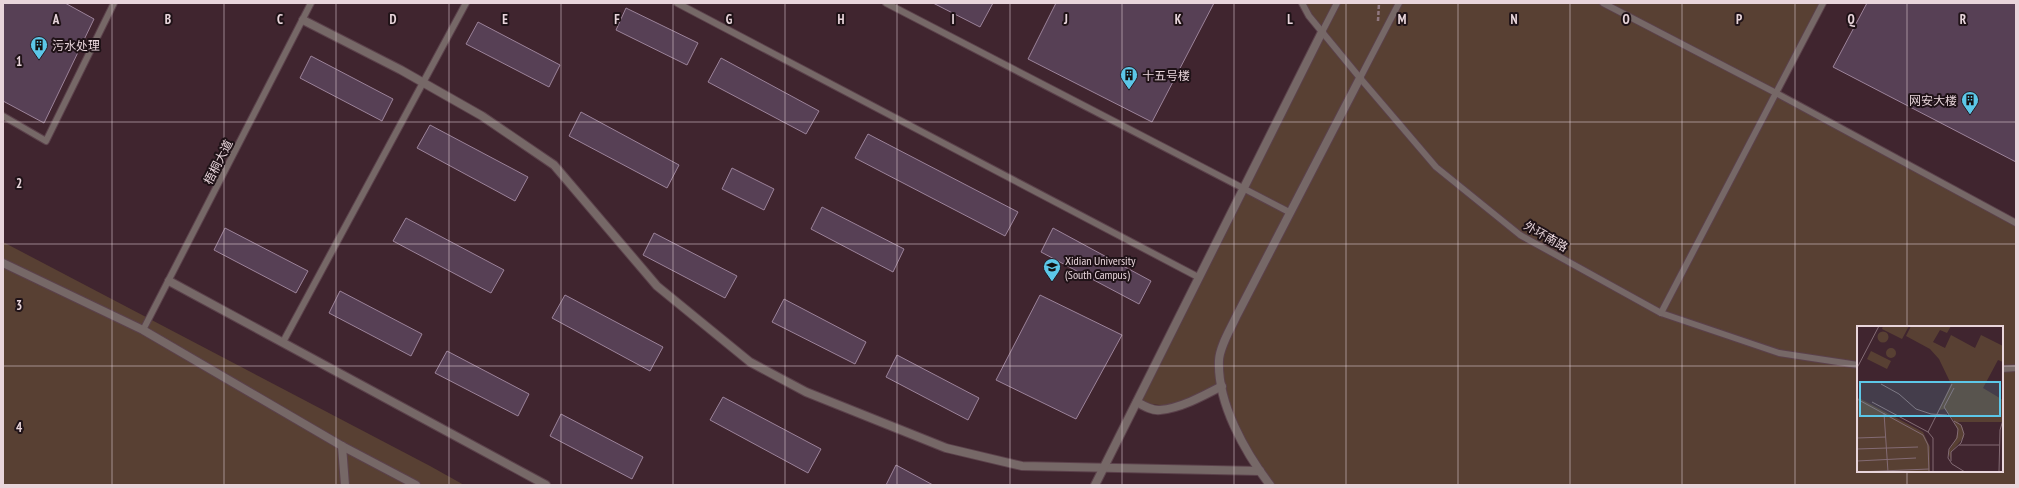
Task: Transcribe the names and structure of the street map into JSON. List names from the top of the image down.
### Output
{
  "streets": {
    "lane": ["梧桐大道", "外环南路"]
  },
  "places": {
    "building": ["污水处理", "十五号楼", "网安大楼"],
    "school or university": ["Xidian University (South Campus)"]
  },
  "grid": {
    "columns": [
      "A",
      "B",
      "C",
      "D",
      "E",
      "F",
      "G",
      "H",
      "I",
      "J",
      "K",
      "L",
      "M",
      "N",
      "O",
      "P",
      "Q",
      "R"
    ],
    "rows": [
      "1",
      "2",
      "3",
      "4"
    ]
  }
}
